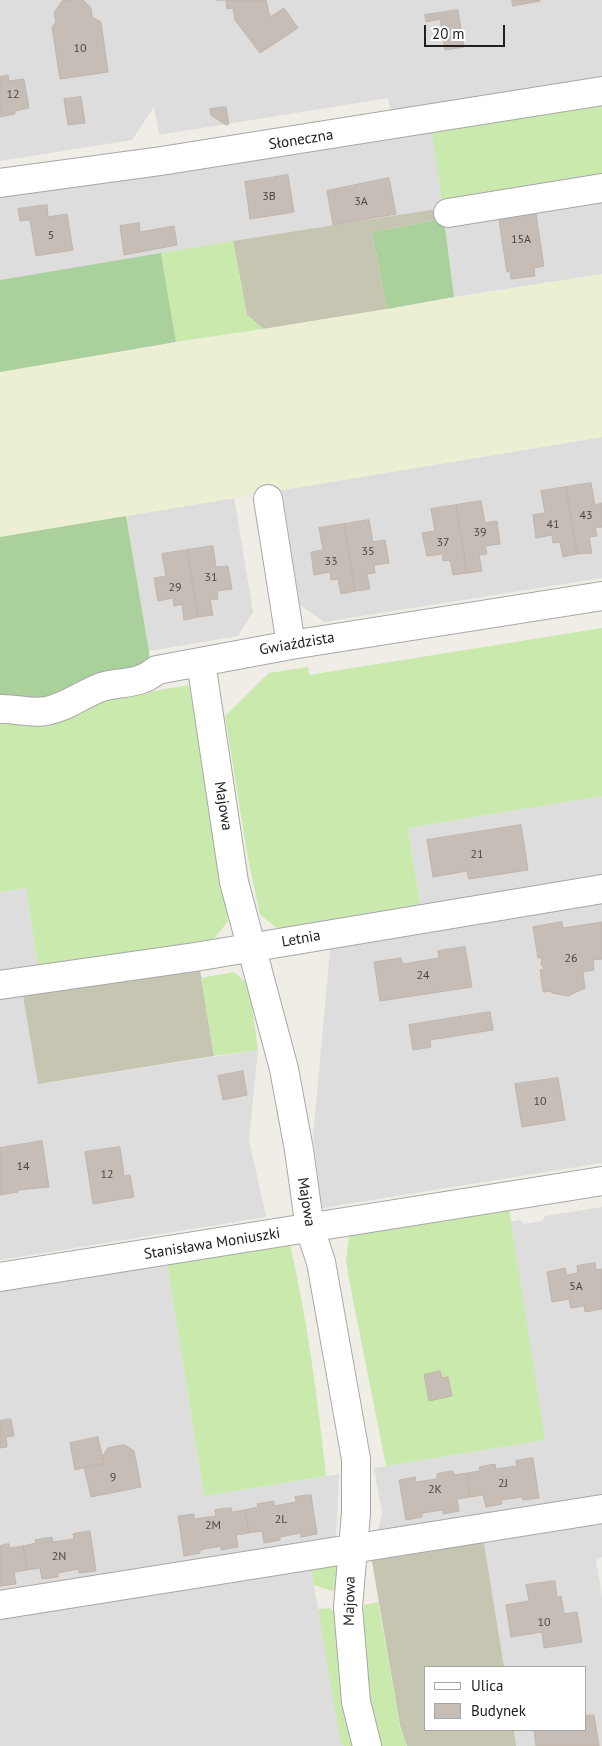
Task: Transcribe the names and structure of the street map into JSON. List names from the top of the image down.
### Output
{
  "streets": {
    "street": [
      "Słoneczna",
      "Gwiaździsta",
      "Majowa",
      "Letnia",
      "Stanisława Moniuszki"
    ]
  },
  "crossings": [
    ["Gwiaździsta", "Majowa"],
    ["Majowa", "Letnia"],
    ["Majowa", "Stanisława Moniuszki"]
  ],
  "house_numbers": [
    "10",
    "12",
    "3B",
    "3A",
    "5",
    "15A",
    "43",
    "41",
    "39",
    "37",
    "35",
    "33",
    "31",
    "29",
    "21",
    "26",
    "24",
    "10",
    "14",
    "12",
    "5A",
    "9",
    "2J",
    "2K",
    "2L",
    "2M",
    "2N",
    "10"
  ],
  "legend": ["Ulica", "Budynek"],
  "scale_bar": "20 m"
}
